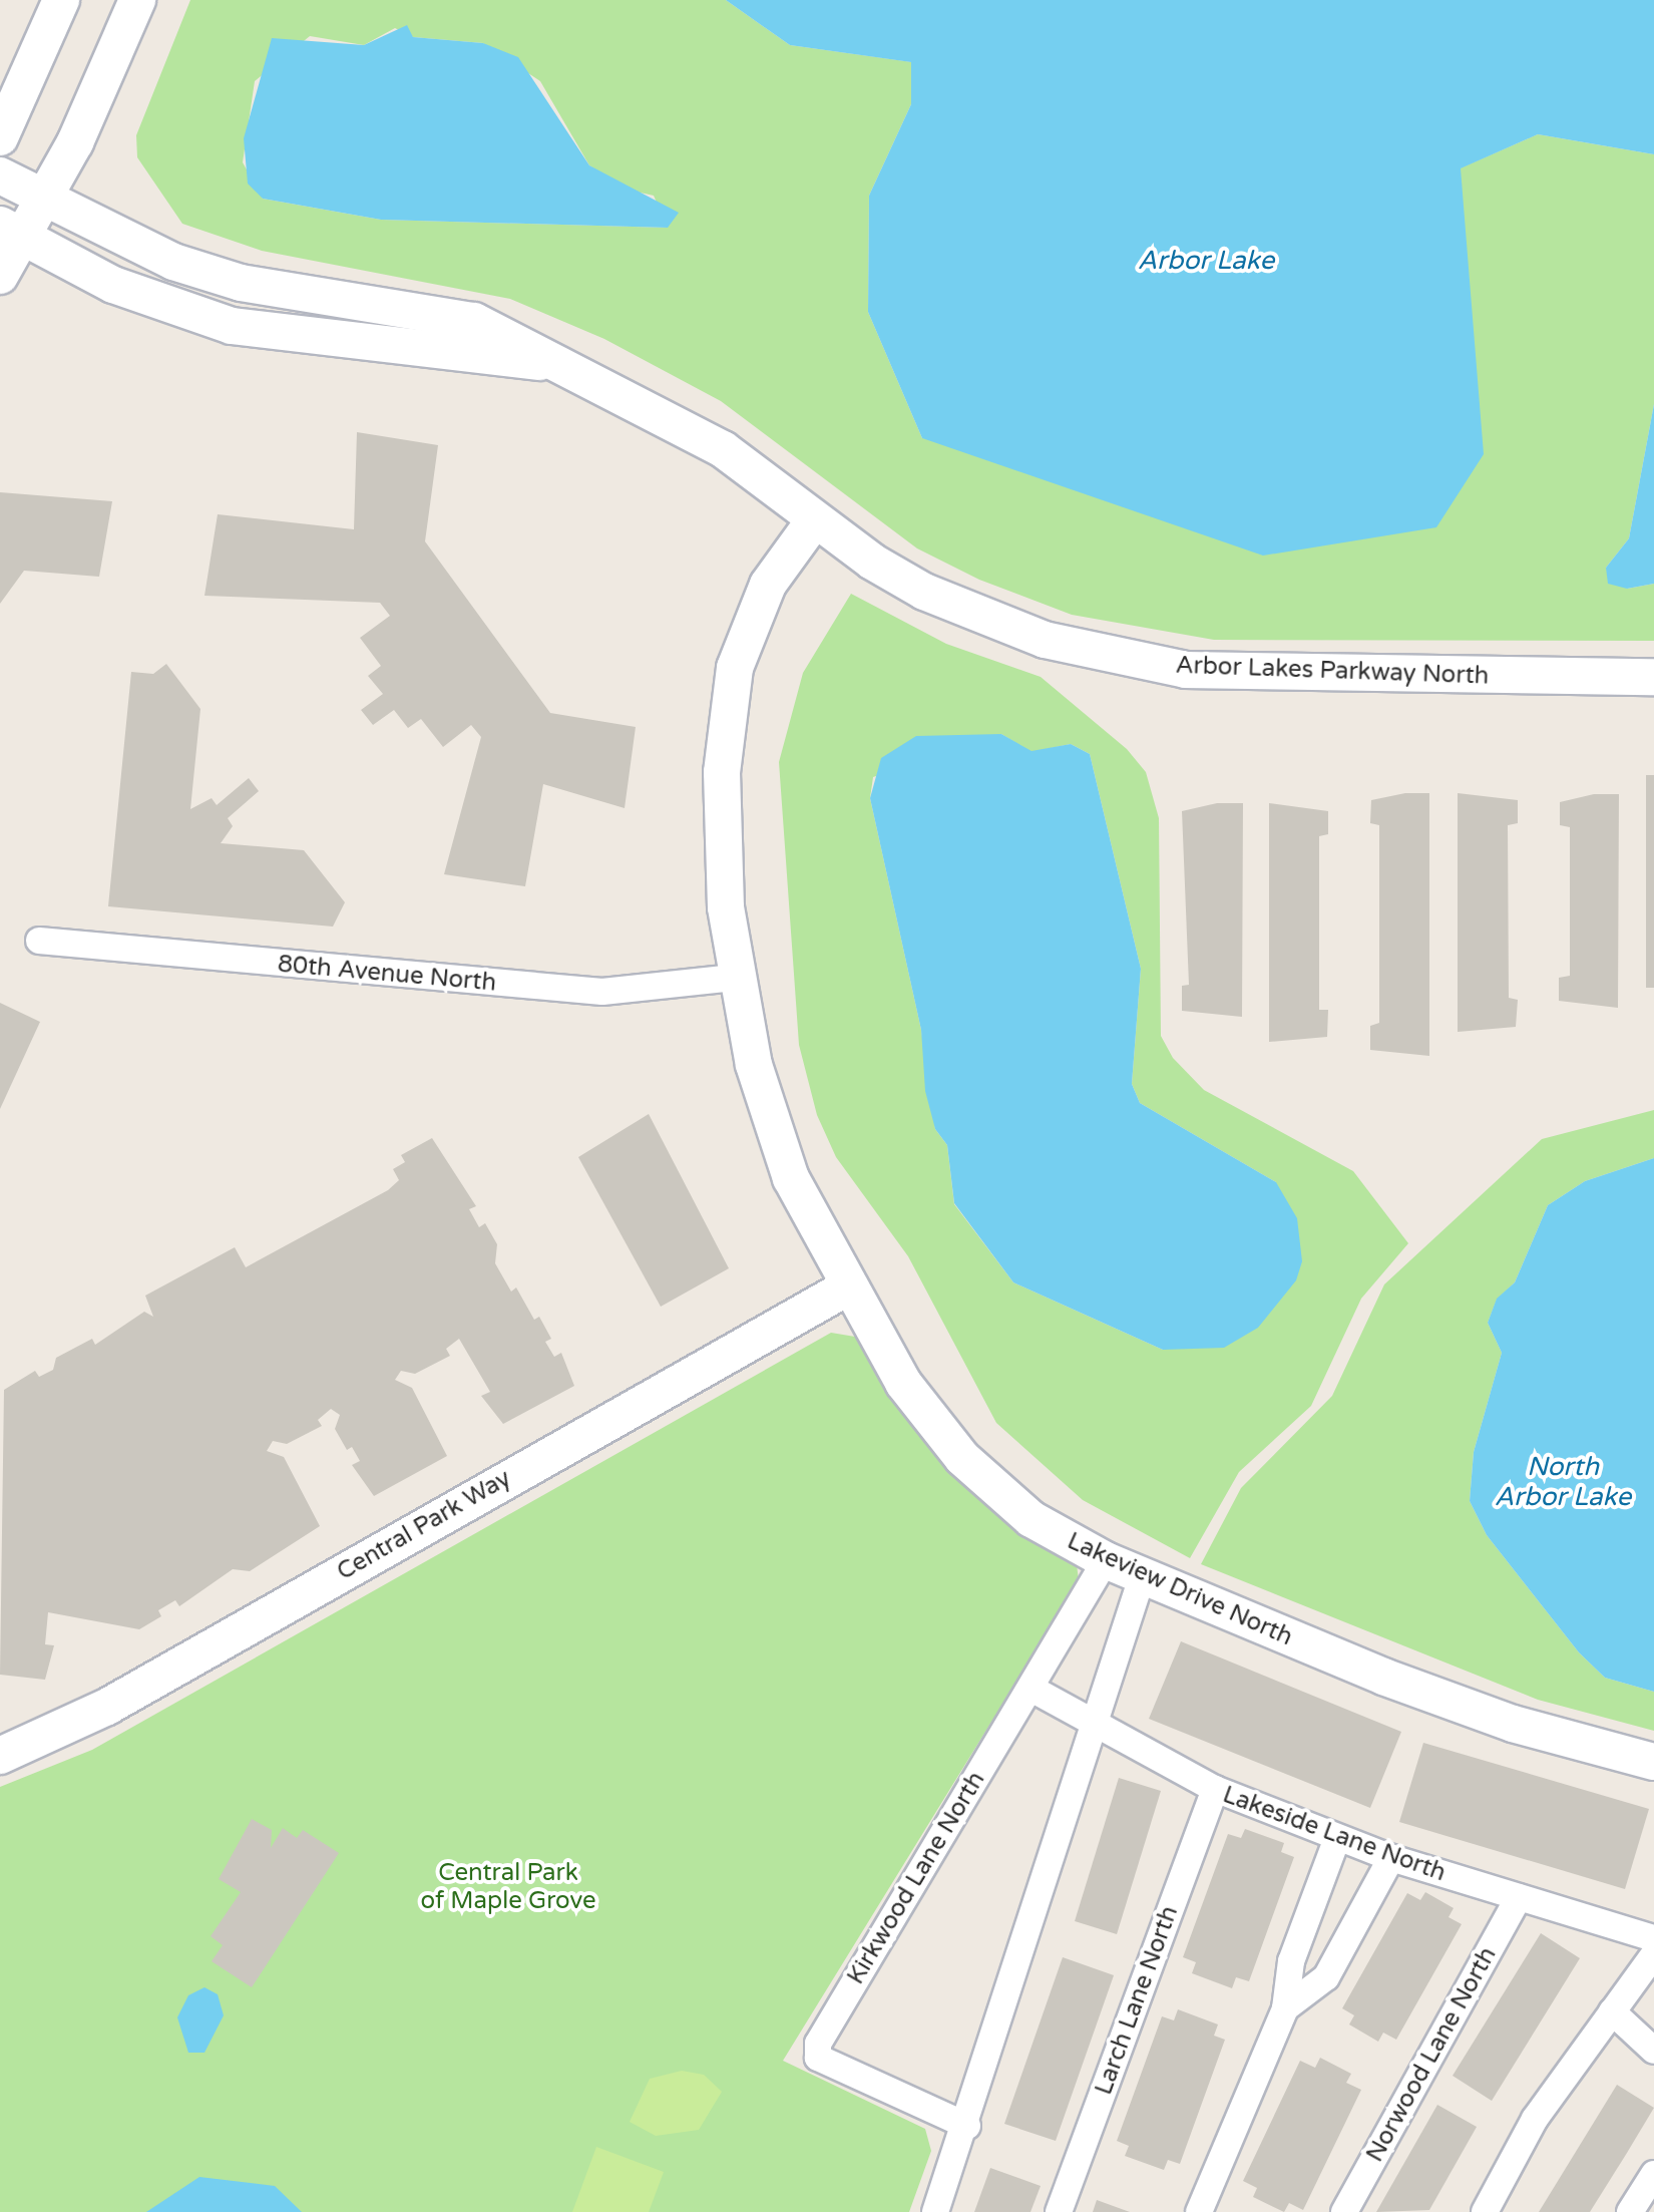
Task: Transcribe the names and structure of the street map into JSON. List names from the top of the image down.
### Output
{
  "streets": {
    "street": [
      "Arbor Lakes Parkway North",
      "80th Avenue North",
      "Central Park Way",
      "Lakeview Drive North",
      "Lakeside Lane North",
      "Kirkwood Lane North",
      "Larch Lane North",
      "Norwood Lane North"
    ]
  },
  "crossings": [
    ["Arbor Lakes Parkway North", "Lakeview Drive North"],
    ["80th Avenue North", "Lakeview Drive North"],
    ["Central Park Way", "Lakeview Drive North"],
    ["Lakeview Drive North", "Kirkwood Lane North"],
    ["Lakeside Lane North", "Kirkwood Lane North"],
    ["Lakeside Lane North", "Larch Lane North"],
    ["Lakeside Lane North", "Norwood Lane North"]
  ],
  "water": ["Arbor Lake", "North Arbor Lake"],
  "parks": ["Central Park of Maple Grove"]
}
